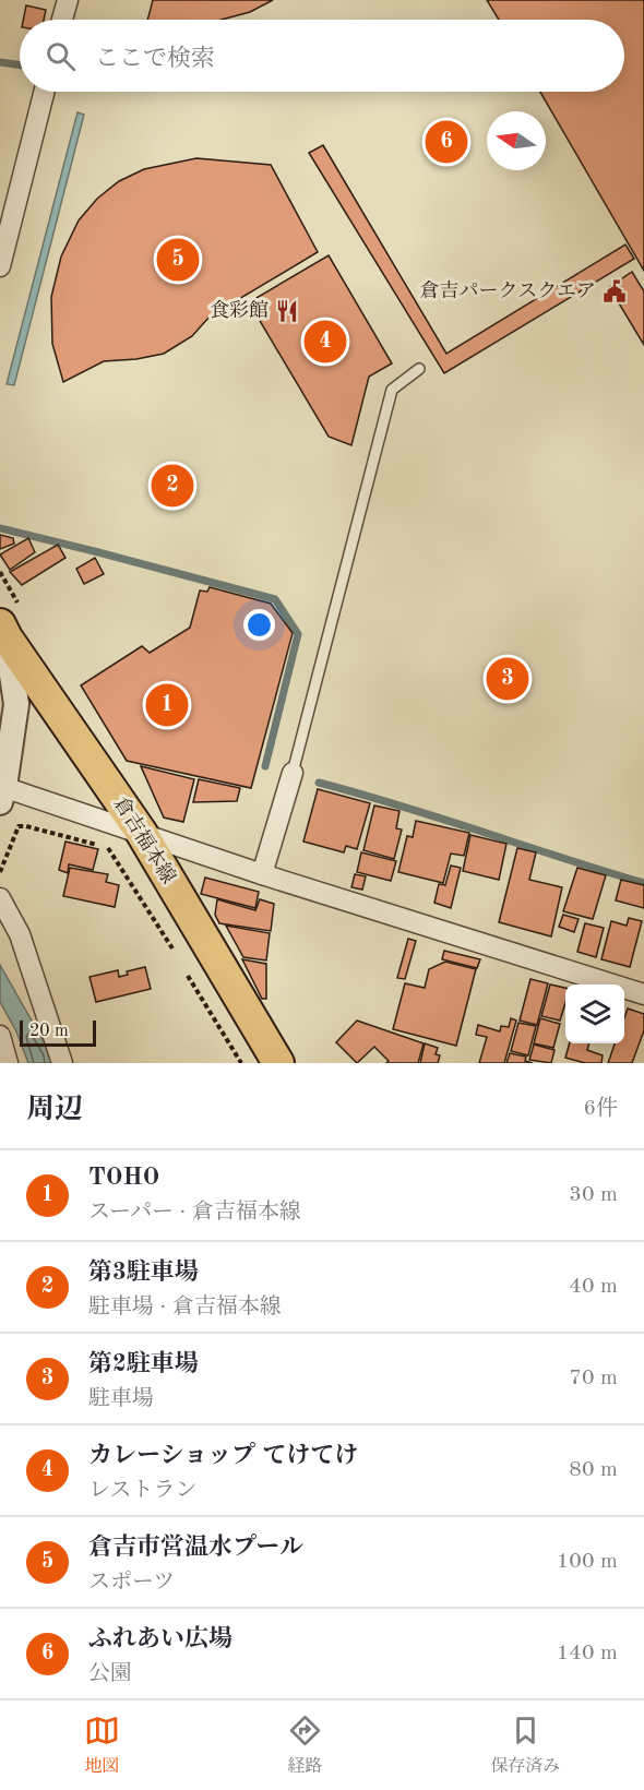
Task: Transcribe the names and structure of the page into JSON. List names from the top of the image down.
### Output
{
  "streets": {
    "main road": ["倉吉福本線"]
  },
  "places": {
    "public building": ["倉吉パークスクエア"],
    "restaurant": ["食彩館"]
  },
  "scale_bar": "20 m",
  "north": "left",
  "page": {
    "search": "ここで検索",
    "pins": [
      "6",
      "5",
      "4",
      "2",
      "3",
      "1"
    ],
    "scale": "20 m",
    "heading": ["周辺", "6件"],
    "list": [
      {
        "mark": "1",
        "name": "TOHO",
        "note": "スーパー · 倉吉福本線",
        "value": "30 m"
      },
      {
        "mark": "2",
        "name": "第3駐車場",
        "note": "駐車場 · 倉吉福本線",
        "value": "40 m"
      },
      {
        "mark": "3",
        "name": "第2駐車場",
        "note": "駐車場",
        "value": "70 m"
      },
      {
        "mark": "4",
        "name": "カレーショップ てけてけ",
        "note": "レストラン",
        "value": "80 m"
      },
      {
        "mark": "5",
        "name": "倉吉市営温水プール",
        "note": "スポーツ",
        "value": "100 m"
      },
      {
        "mark": "6",
        "name": "ふれあい広場",
        "note": "公園",
        "value": "140 m"
      }
    ],
    "nav": ["地図", "経路", "保存済み"]
  }
}
